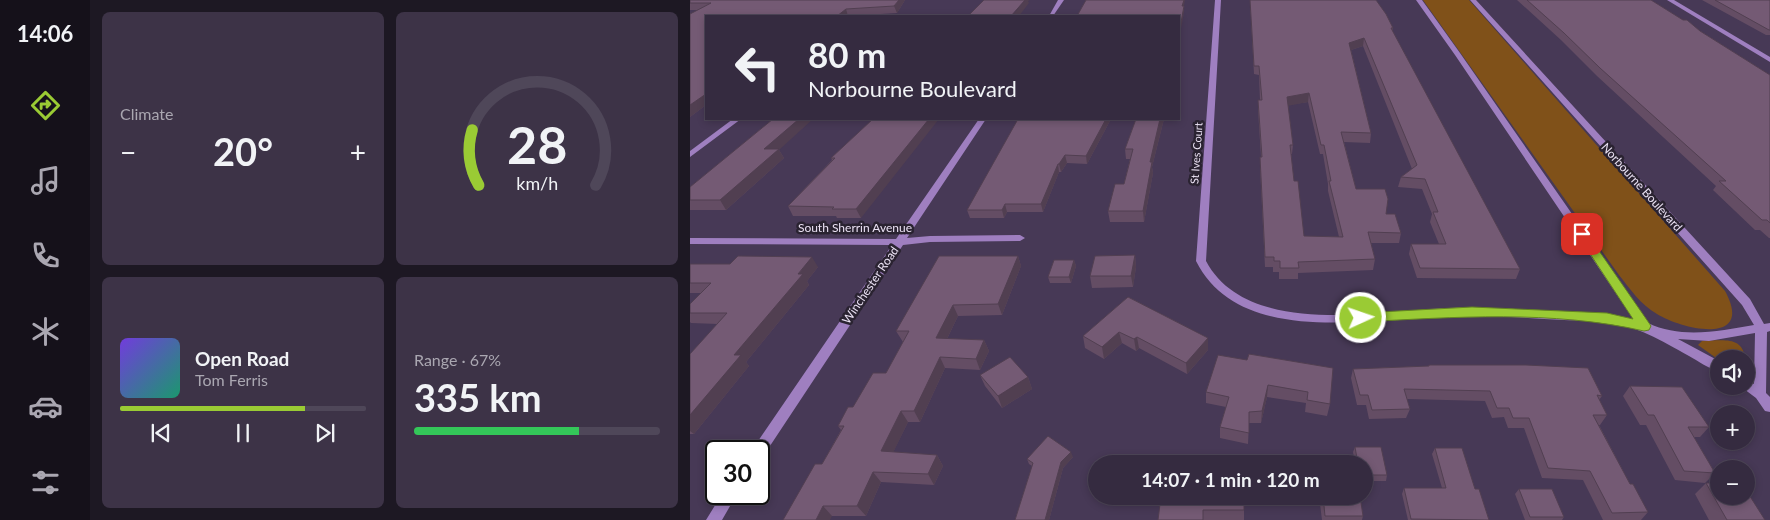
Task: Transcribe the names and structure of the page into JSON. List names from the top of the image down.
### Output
{
  "streets": {
    "street": [
      "St Ives Court",
      "Norbourne Boulevard",
      "South Sherrin Avenue",
      "Winchester Road"
    ]
  },
  "crossings": [
    ["South Sherrin Avenue", "Winchester Road"]
  ],
  "page": {
    "tabs": "14:06",
    "tile": [
      "Climate",
      ["Range · 67%", "335 km"]
    ],
    "turn": ["80 m", "Norbourne Boulevard"],
    "heat": ["−", "20°", "+"],
    "song": ["Open Road", "Tom Ferris"],
    "map_buttons": ["+", "−"],
    "limit": "30",
    "trip": "14:07 · 1 min · 120 m",
    "gauge": ["28", "km/h"]
  }
}
